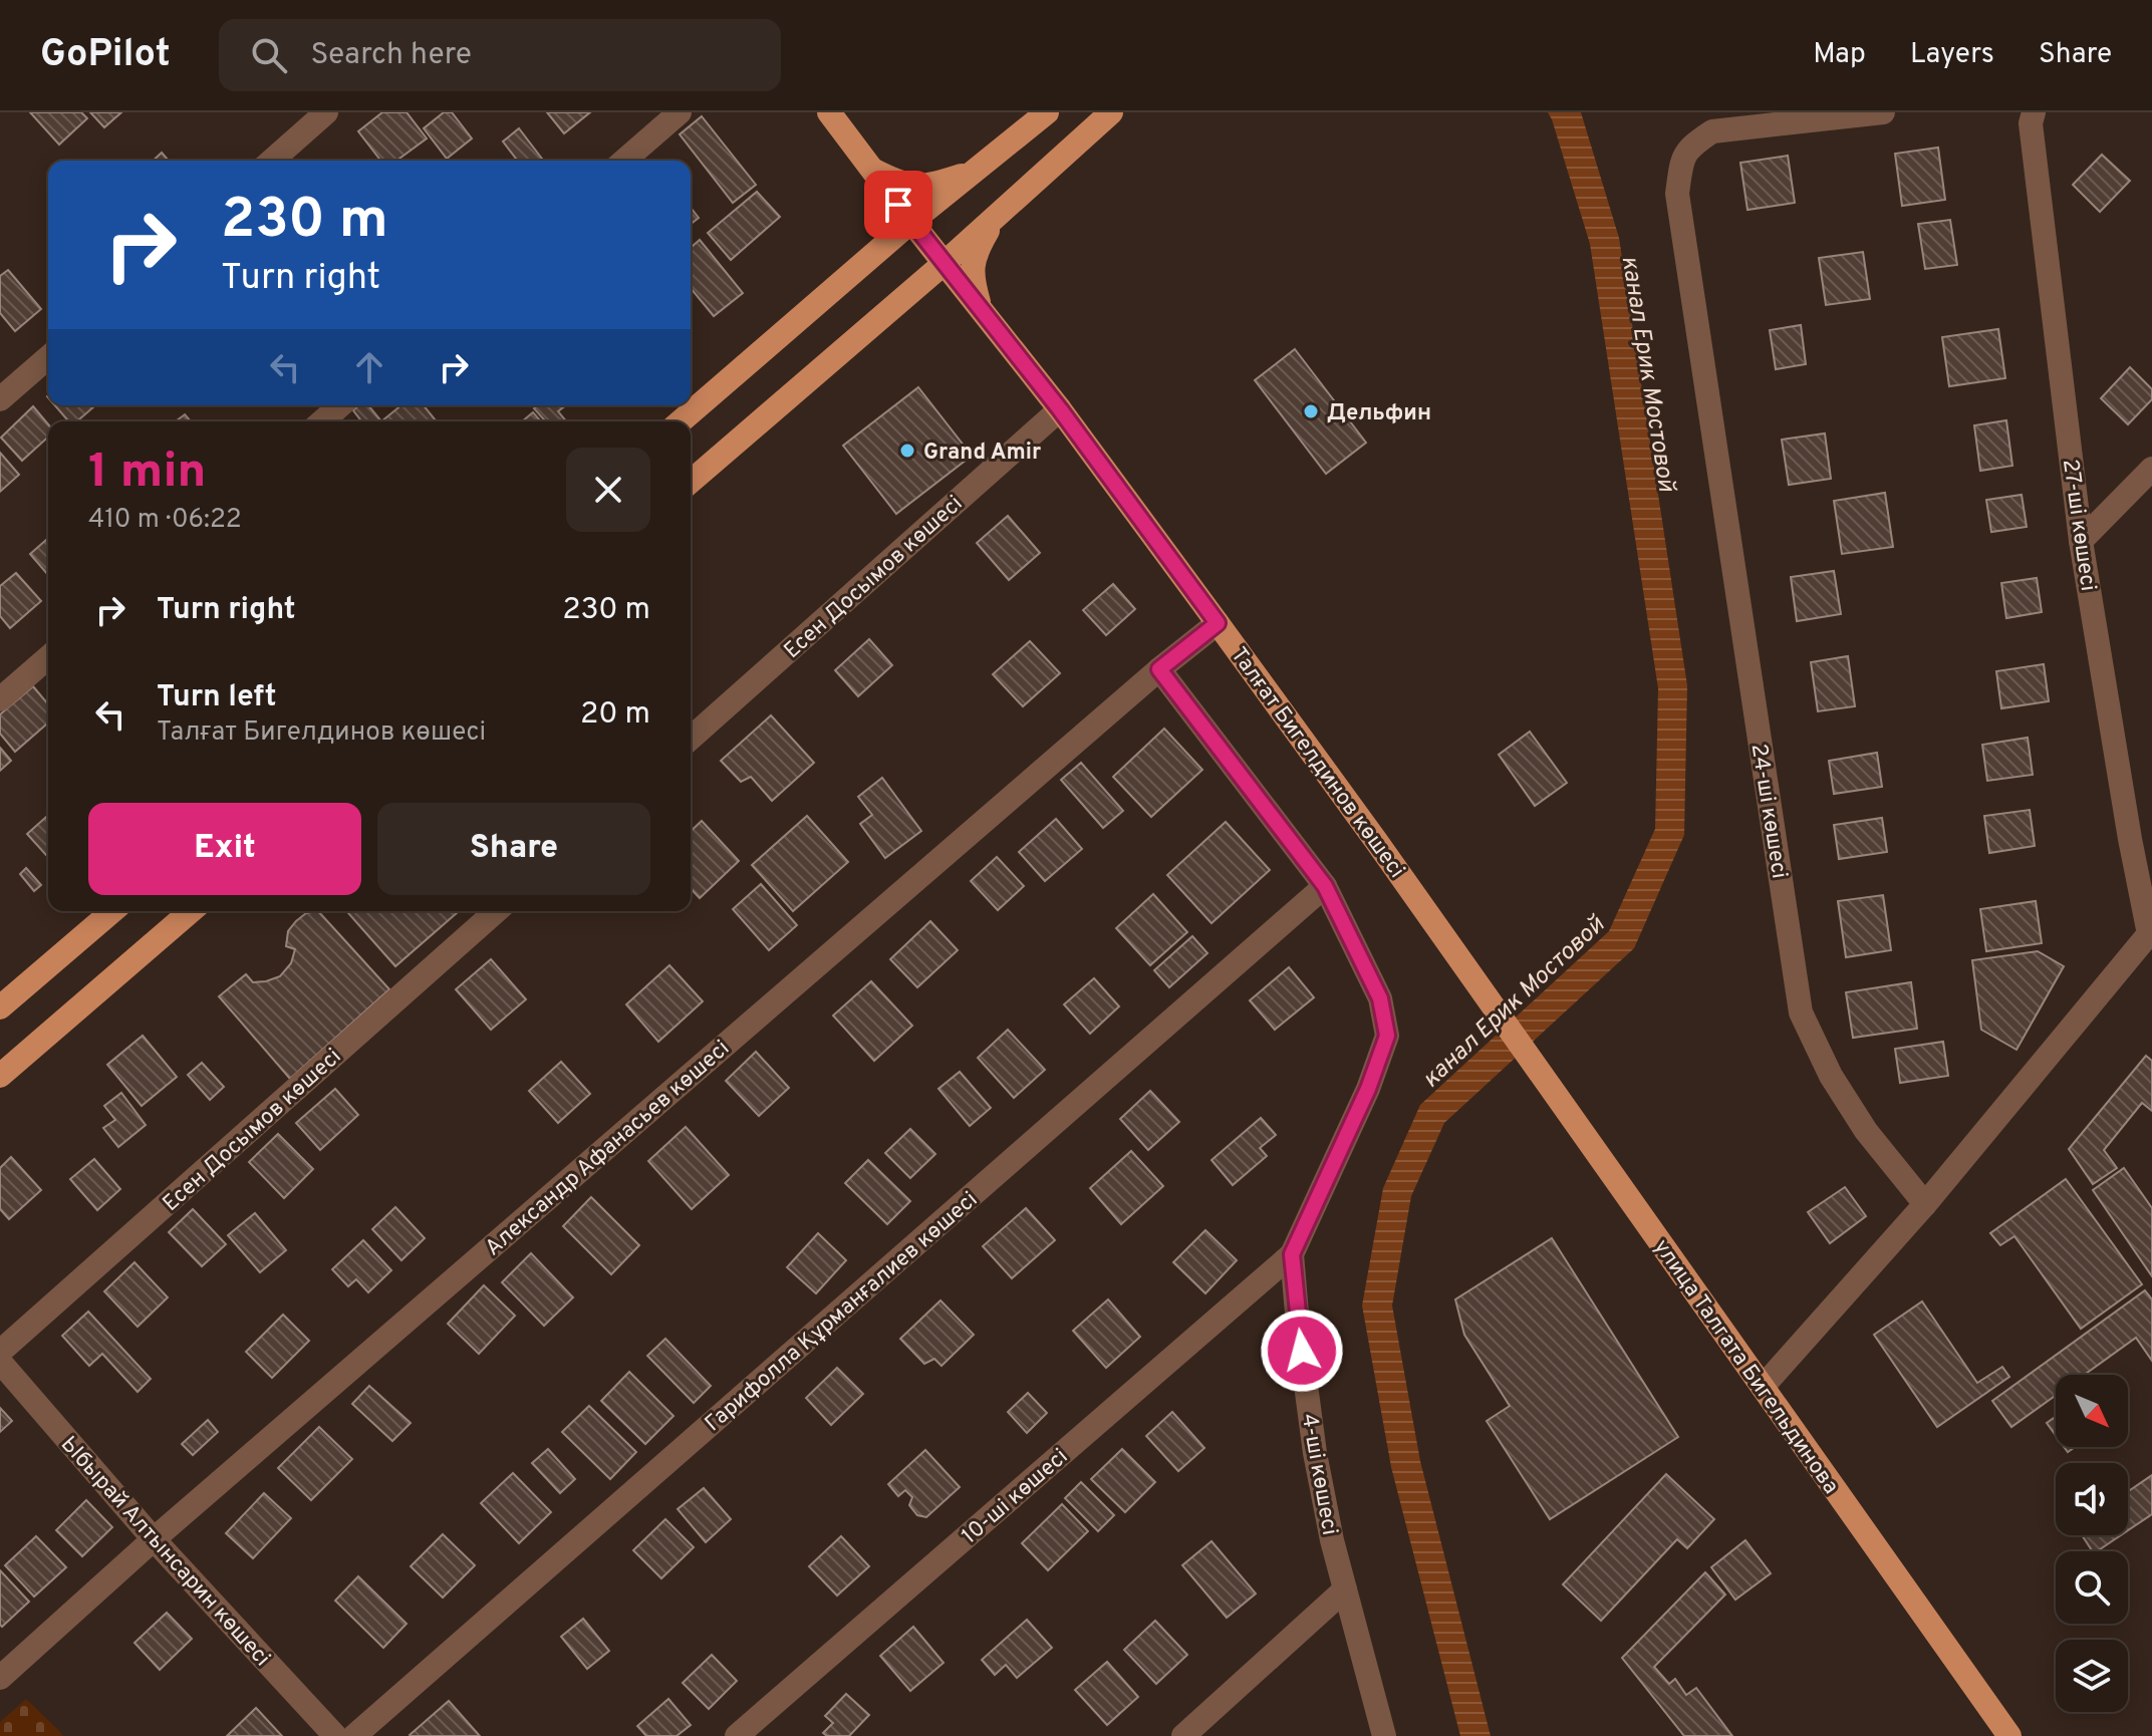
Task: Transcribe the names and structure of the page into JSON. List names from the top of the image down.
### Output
{
  "streets": {
    "main road": ["Талғат Бигелдинов көшесі", "улица Талгата Бигельдинова"],
    "street": [
      "27-ші көшесі",
      "Есен Досымов көшесі",
      "24-ші көшесі",
      "Александр Афанасьев көшесі",
      "Гарифолла Құрманғалиев көшесі",
      "4-ші көшесі",
      "10-ші көшесі",
      "Ыбырай Алтынсарин көшесі"
    ]
  },
  "crossings": [
    ["Есен Досымов көшесі", "Талғат Бигелдинов көшесі"],
    ["Талғат Бигелдинов көшесі", "Александр Афанасьев көшесі"],
    ["Талғат Бигелдинов көшесі", "улица Талгата Бигельдинова"],
    ["Александр Афанасьев көшесі", "4-ші көшесі"],
    ["Александр Афанасьев көшесі", "Ыбырай Алтынсарин көшесі"],
    ["Гарифолла Құрманғалиев көшесі", "4-ші көшесі"],
    ["4-ші көшесі", "10-ші көшесі"]
  ],
  "water": ["канал Ерик Мостовой"],
  "places": ["Дельфин", "Grand Amir"],
  "north": "bottom right",
  "page": {
    "header": "GoPilot",
    "search": "Search here",
    "nav": ["Map", "Layers", "Share"],
    "turn": ["230 m", "Turn right"],
    "heading": ["1 min", "410 m · 06:22"],
    "list": [
      {
        "name": "Turn right",
        "value": "230 m"
      },
      {
        "name": "Turn left",
        "note": "Талғат Бигелдинов көшесі",
        "value": "20 m"
      }
    ],
    "buttons": ["Exit", "Share"]
  }
}
